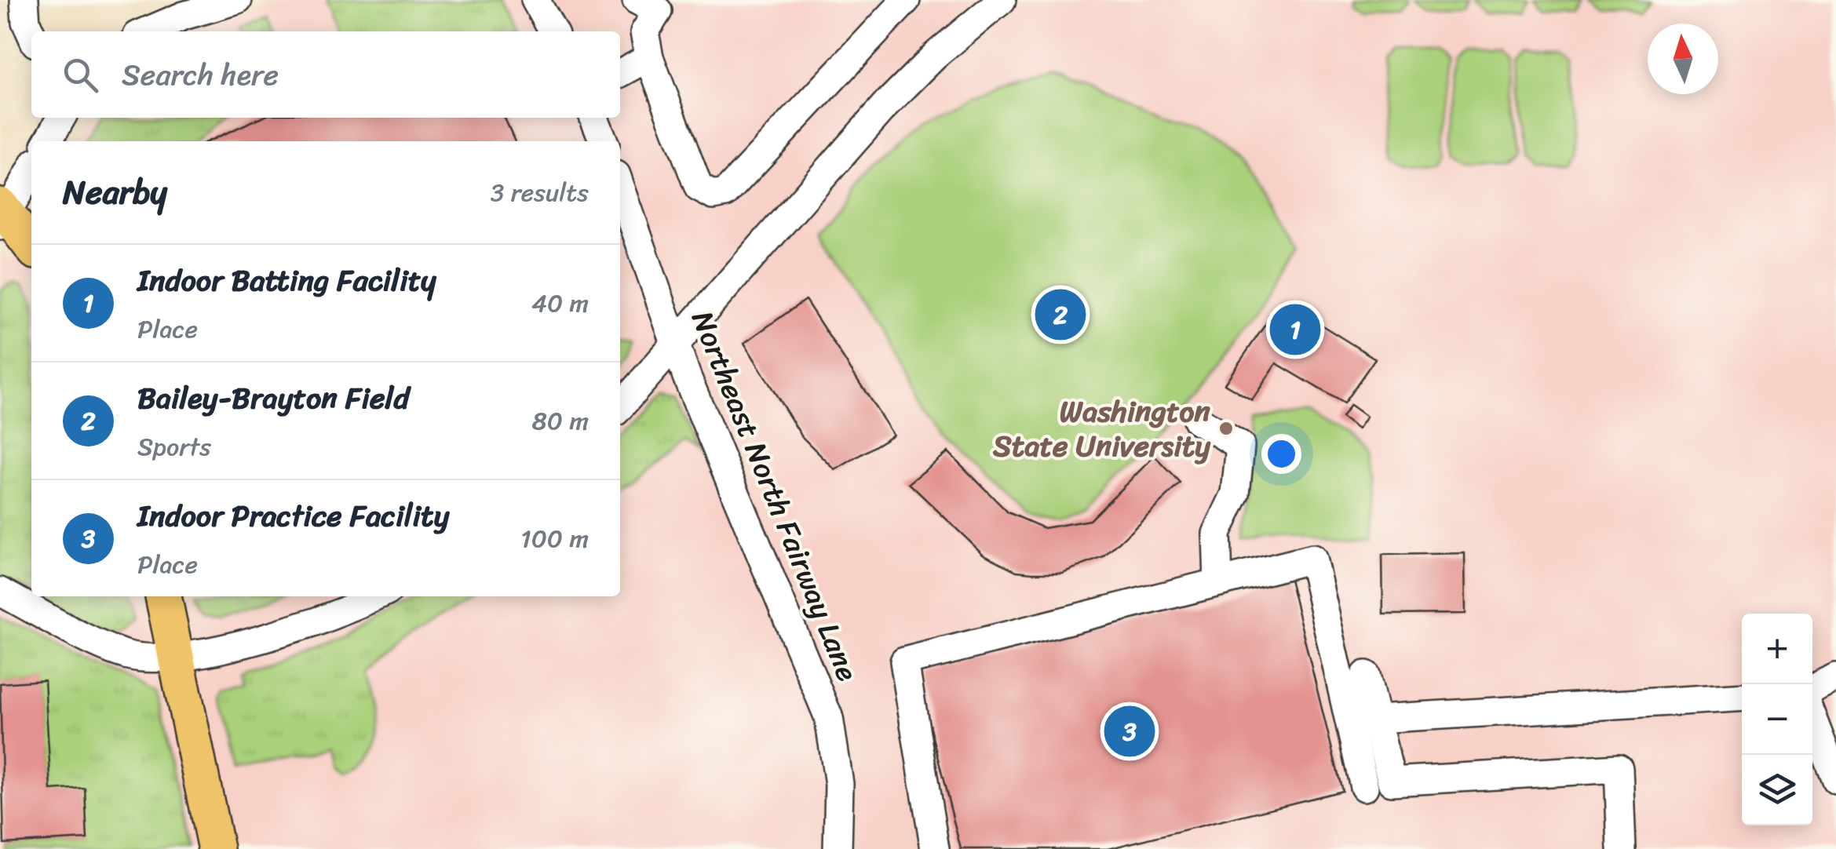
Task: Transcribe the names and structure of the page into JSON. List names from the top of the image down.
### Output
{
  "streets": {
    "street": ["Northeast North Fairway Lane"]
  },
  "places": ["Washington State University"],
  "north": "top",
  "page": {
    "search": "Search here",
    "heading": ["Nearby", "3 results"],
    "list": [
      {
        "mark": "1",
        "name": "Indoor Batting Facility",
        "note": "Place",
        "value": "40 m"
      },
      {
        "mark": "2",
        "name": "Bailey-Brayton Field",
        "note": "Sports",
        "value": "80 m"
      },
      {
        "mark": "3",
        "name": "Indoor Practice Facility",
        "note": "Place",
        "value": "100 m"
      }
    ],
    "pins": ["2", "1", "3"],
    "map_buttons": ["+", "−"]
  }
}
